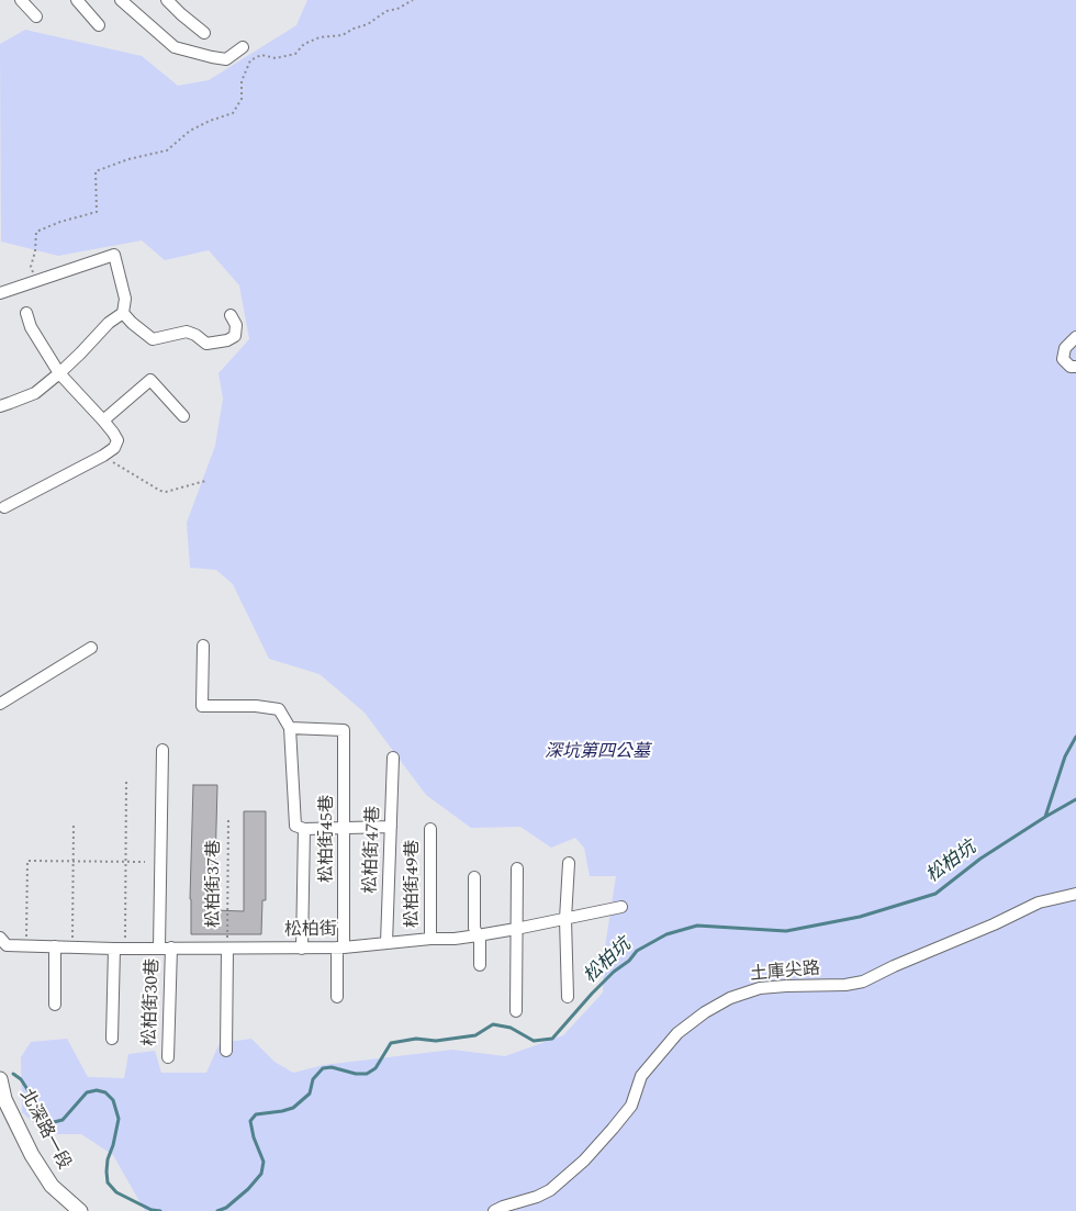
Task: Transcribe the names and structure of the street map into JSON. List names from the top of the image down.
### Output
{
  "streets": {
    "main road": ["北深路一段"],
    "street": [
      "松柏街45巷",
      "松柏街47巷",
      "松柏街49巷",
      "松柏街",
      "土庫尖路",
      "松柏街30巷"
    ],
    "path": ["松柏街37巷"]
  },
  "crossings": [
    ["松柏街45巷", "松柏街"],
    ["松柏街47巷", "松柏街"],
    ["松柏街37巷", "松柏街"],
    ["松柏街49巷", "松柏街"],
    ["松柏街", "松柏街30巷"]
  ],
  "water": ["松柏坑"],
  "parks": ["深坑第四公墓"]
}
